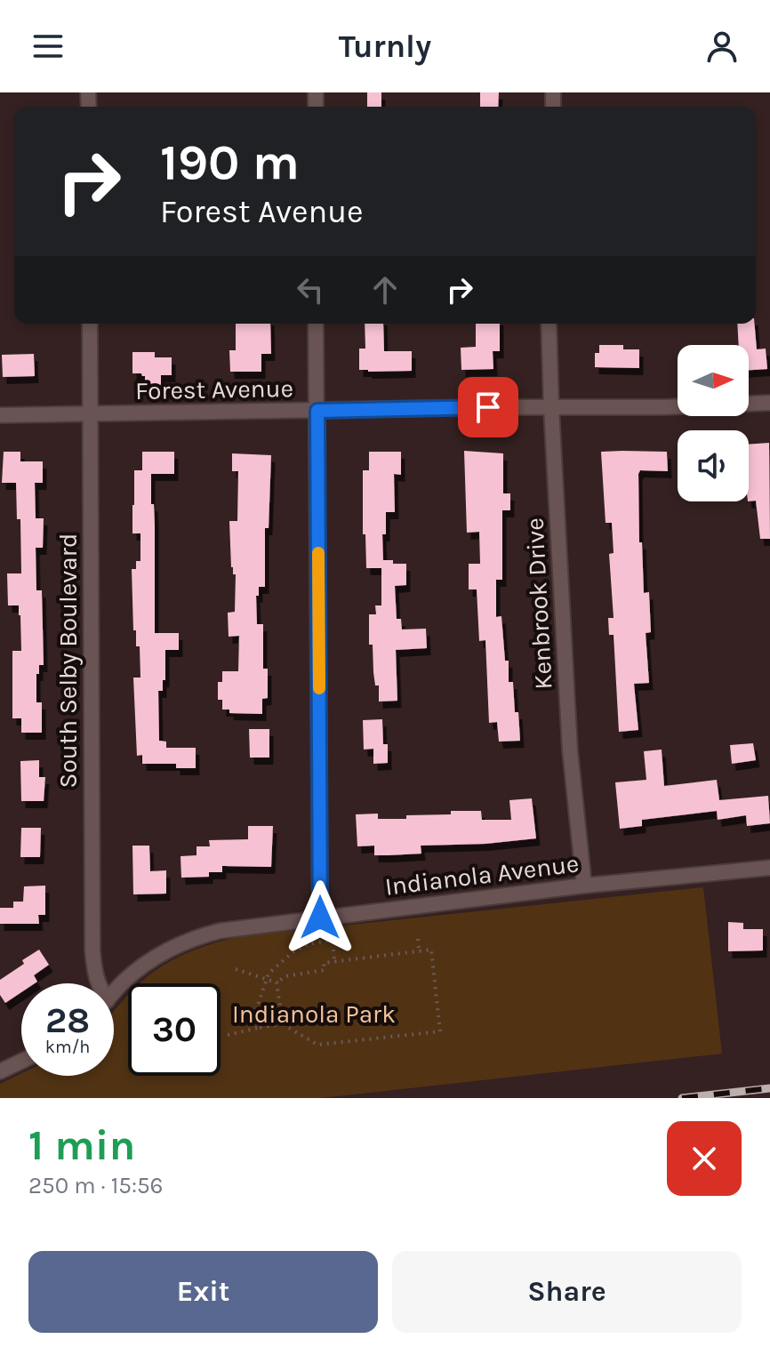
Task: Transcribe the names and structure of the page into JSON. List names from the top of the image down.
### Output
{
  "streets": {
    "street": [
      "Forest Avenue",
      "Kenbrook Drive",
      "South Selby Boulevard",
      "Indianola Avenue"
    ]
  },
  "crossings": [
    ["Forest Avenue", "Kenbrook Drive"],
    ["Forest Avenue", "South Selby Boulevard"],
    ["Kenbrook Drive", "Indianola Avenue"]
  ],
  "parks": ["Indianola Park"],
  "north": "right",
  "page": {
    "header": "Turnly",
    "turn": ["190 m", "Forest Avenue"],
    "speed": "28 km/h",
    "limit": "30",
    "heading": ["1 min", "250 m · 15:56"],
    "buttons": ["Exit", "Share"]
  }
}
